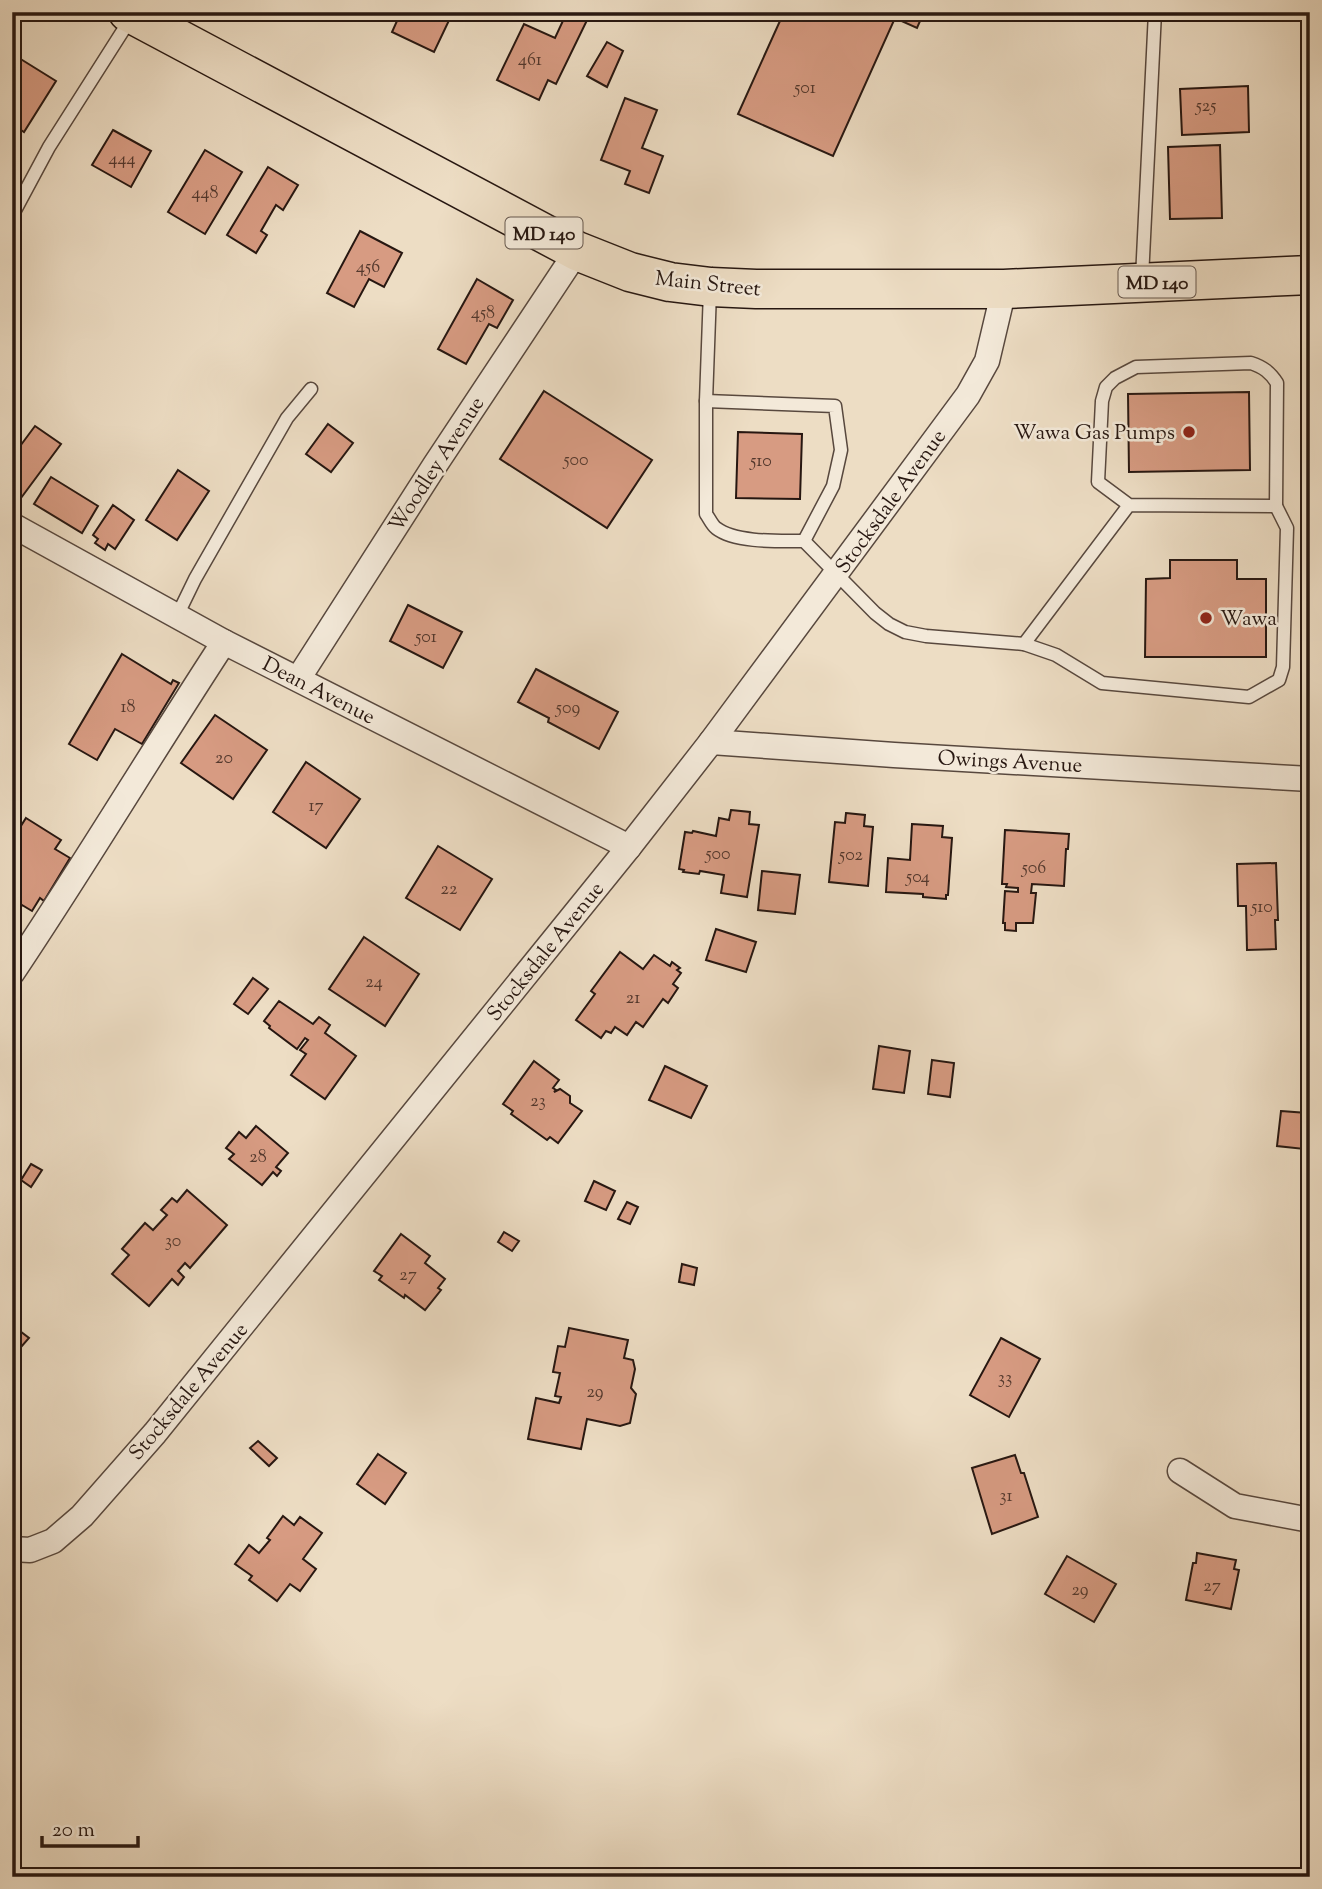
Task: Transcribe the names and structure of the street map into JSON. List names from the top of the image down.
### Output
{
  "streets": {
    "main road": ["MD 140", "Main Street"],
    "street": [
      "Woodley Avenue",
      "Stocksdale Avenue",
      "Dean Avenue",
      "Owings Avenue"
    ]
  },
  "crossings": [
    ["Main Street", "Woodley Avenue"],
    ["Main Street", "Stocksdale Avenue"],
    ["Woodley Avenue", "Dean Avenue"],
    ["Stocksdale Avenue", "Dean Avenue"],
    ["Stocksdale Avenue", "Owings Avenue"]
  ],
  "places": ["Wawa Gas Pumps", "Wawa"],
  "house_numbers": [
    "461",
    "501",
    "525",
    "444",
    "448",
    "456",
    "458",
    "500",
    "510",
    "501",
    "18",
    "509",
    "20",
    "17",
    "500",
    "502",
    "506",
    "504",
    "22",
    "510",
    "24",
    "21",
    "23",
    "28",
    "30",
    "27",
    "33",
    "29",
    "31",
    "27",
    "29"
  ],
  "scale_bar": "20 m"
}
